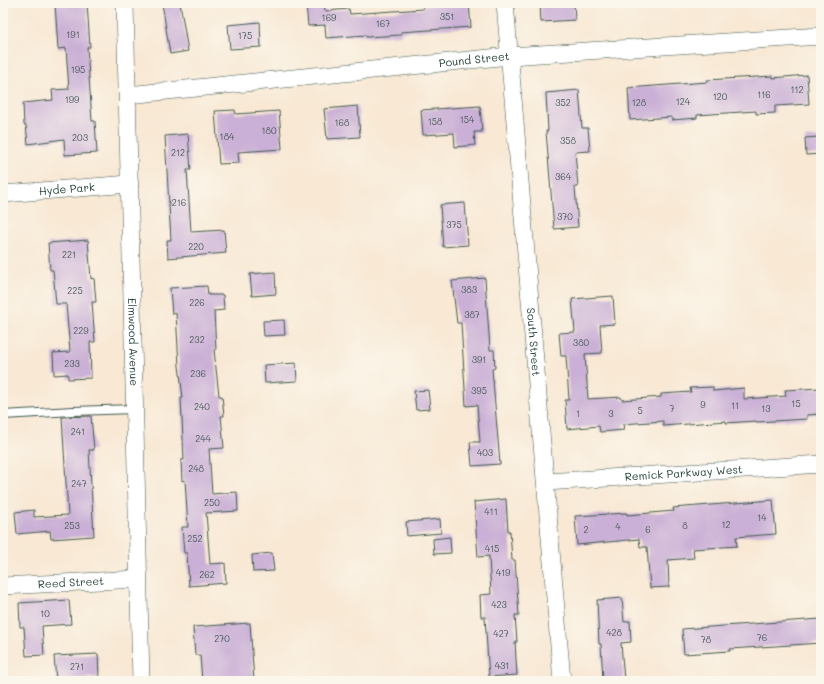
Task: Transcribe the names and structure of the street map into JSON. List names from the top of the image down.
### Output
{
  "streets": {
    "street": [
      "Pound Street",
      "Hyde Park",
      "Elmwood Avenue",
      "South Street",
      "Remick Parkway West",
      "Reed Street"
    ]
  },
  "crossings": [
    ["Pound Street", "Elmwood Avenue"],
    ["Pound Street", "South Street"],
    ["Hyde Park", "Elmwood Avenue"],
    ["Elmwood Avenue", "Reed Street"],
    ["South Street", "Remick Parkway West"]
  ],
  "house_numbers": [
    "351",
    "169",
    "167",
    "191",
    "175",
    "195",
    "112",
    "116",
    "120",
    "199",
    "124",
    "352",
    "128",
    "154",
    "158",
    "168",
    "180",
    "184",
    "203",
    "358",
    "212",
    "364",
    "216",
    "370",
    "375",
    "220",
    "221",
    "383",
    "225",
    "226",
    "387",
    "229",
    "232",
    "380",
    "391",
    "233",
    "236",
    "395",
    "15",
    "9",
    "11",
    "240",
    "7",
    "13",
    "5",
    "1",
    "3",
    "241",
    "244",
    "403",
    "248",
    "247",
    "250",
    "411",
    "14",
    "12",
    "253",
    "8",
    "4",
    "2",
    "6",
    "252",
    "415",
    "419",
    "262",
    "423",
    "10",
    "428",
    "427",
    "76",
    "270",
    "78",
    "431",
    "271"
  ]
}
